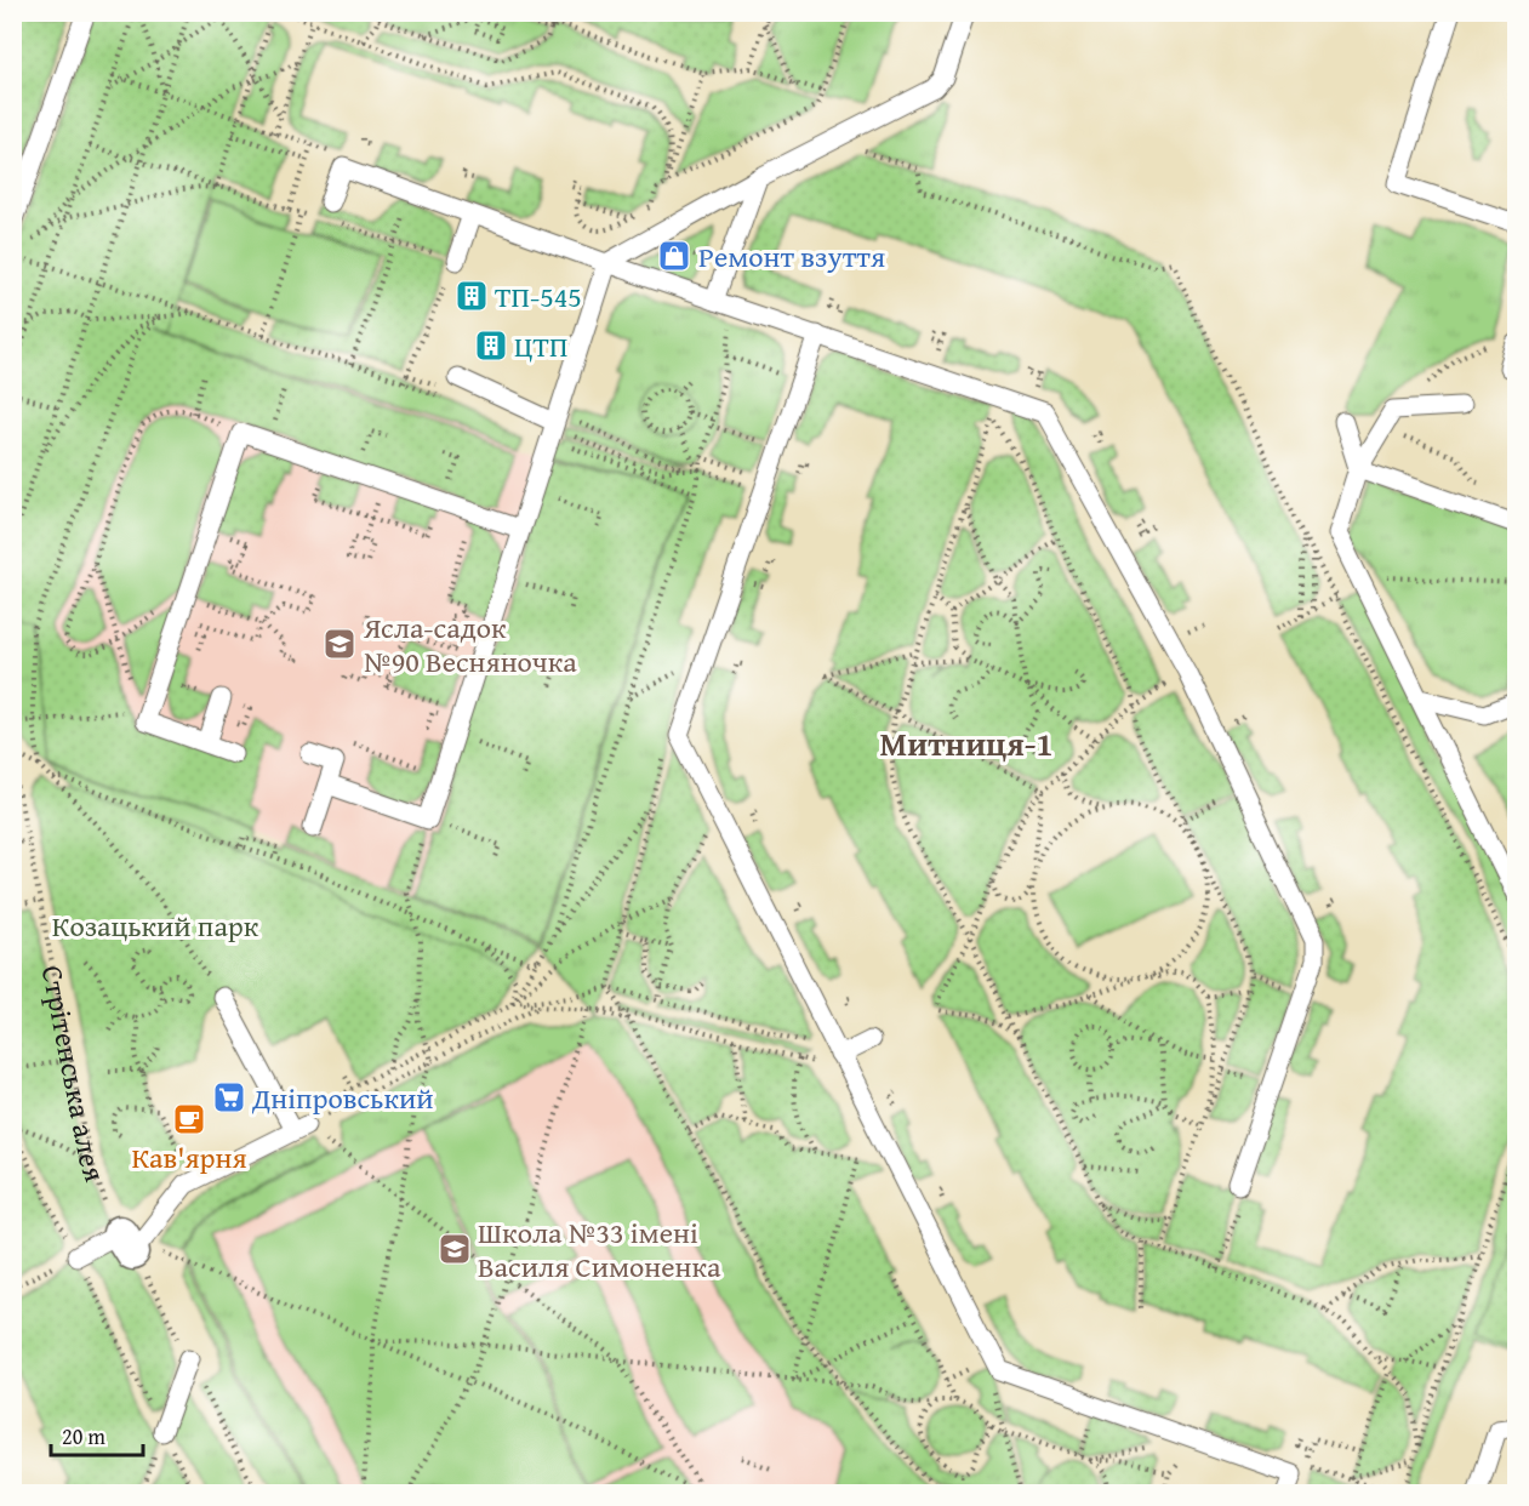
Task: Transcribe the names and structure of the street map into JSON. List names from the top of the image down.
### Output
{
  "streets": {
    "path": ["Стрітенська алея"]
  },
  "districts": ["Митниця-1"],
  "parks": ["Козацький парк"],
  "places": {
    "shop": ["Ремонт взуття"],
    "building": ["ТП-545", "ЦТП"],
    "school or university": ["Ясла-садок №90 Весняночка", "Школа №33 імені Василя Симоненка"],
    "supermarket": ["Дніпровський"],
    "cafe": ["Кав'ярня"]
  },
  "scale_bar": "20 m"
}
